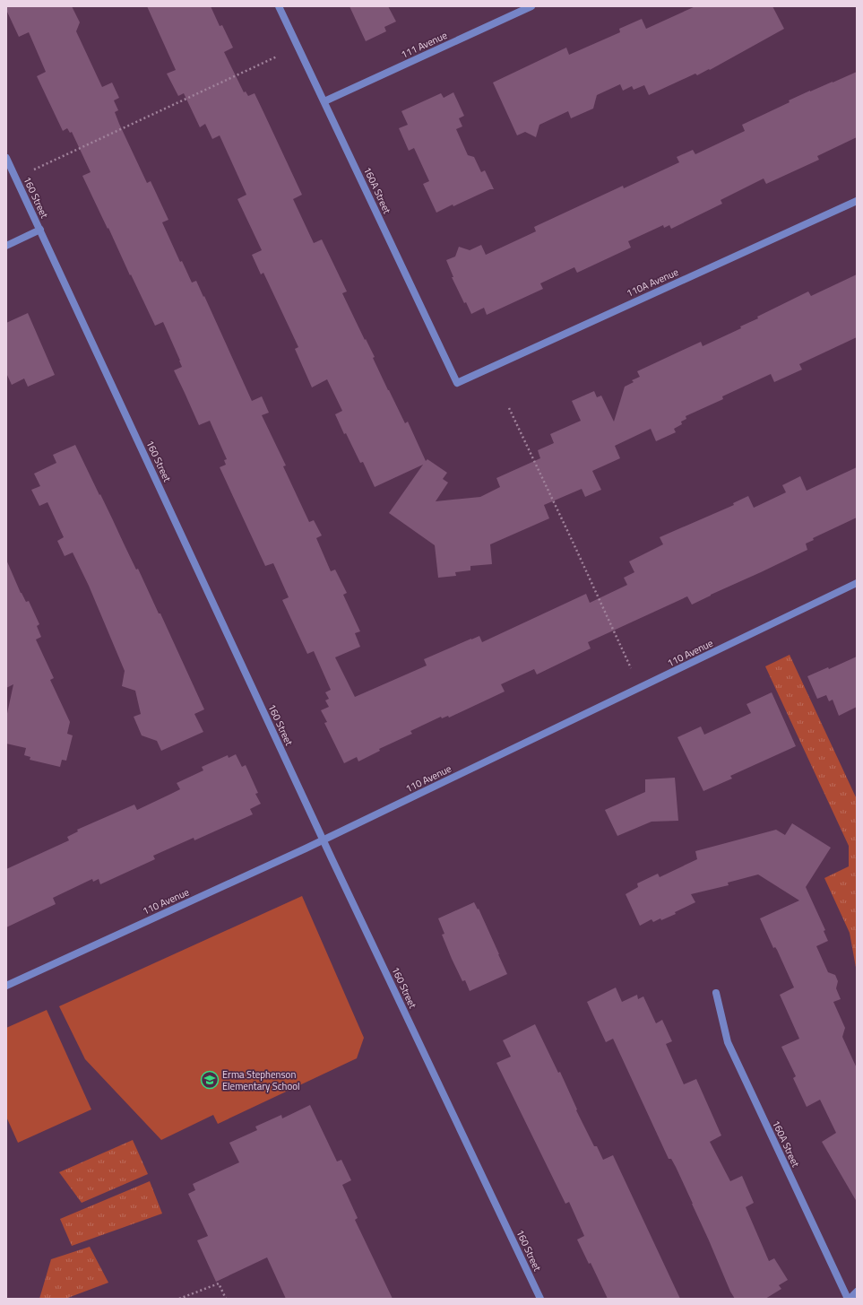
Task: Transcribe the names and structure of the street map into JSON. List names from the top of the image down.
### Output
{
  "streets": {
    "street": [
      "111 Avenue",
      "160A Street",
      "160 Street",
      "110A Avenue",
      "110 Avenue"
    ]
  },
  "crossings": [
    ["111 Avenue", "160A Street"],
    ["160A Street", "110A Avenue"],
    ["160 Street", "110 Avenue"]
  ],
  "places": {
    "school or university": ["Erma Stephenson Elementary School"]
  }
}
